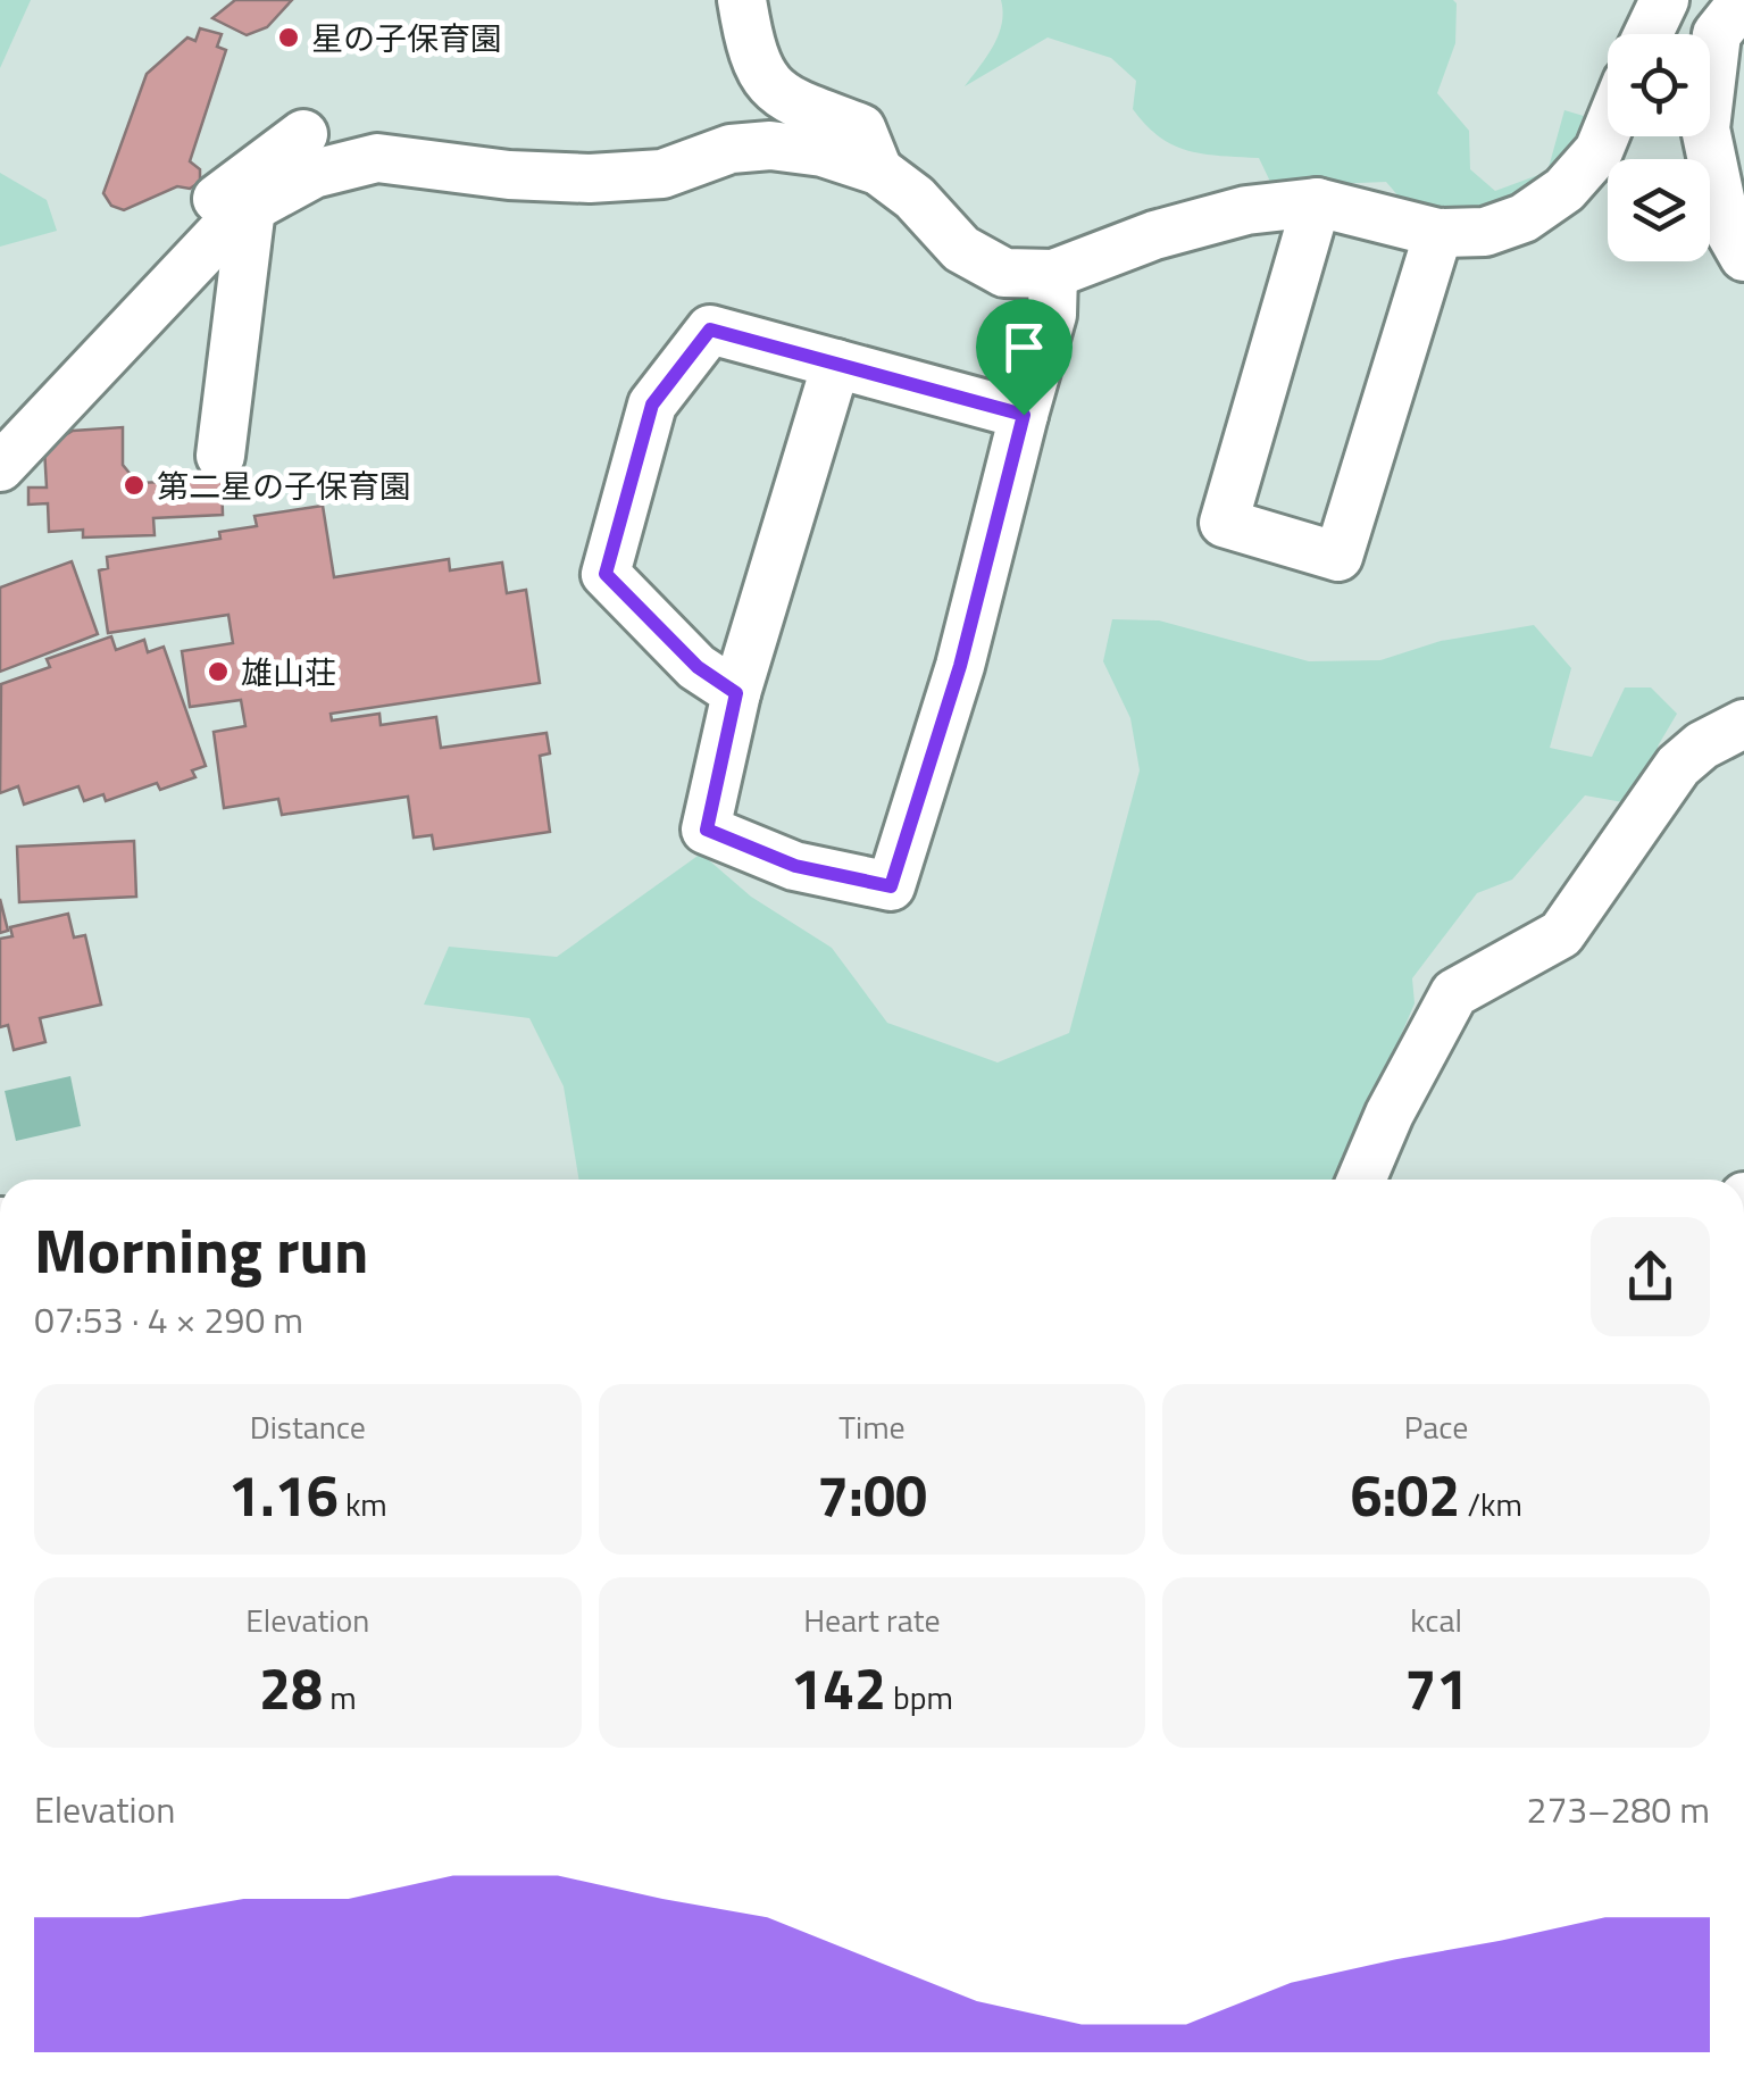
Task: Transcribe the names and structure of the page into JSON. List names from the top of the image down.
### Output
{
  "places": ["星の子保育園", "第二星の子保育園", "雄山荘"],
  "page": {
    "heading": ["Morning run", "07:53 · 4 × 290 m"],
    "stats": [
      ["Distance", "1.16 km"],
      ["Time", "7:00"],
      ["Pace", "6:02 /km"],
      ["Elevation", "28 m"],
      ["Heart rate", "142 bpm"],
      ["kcal", "71"]
    ],
    "chart": ["Elevation", "273–280 m"]
  }
}
